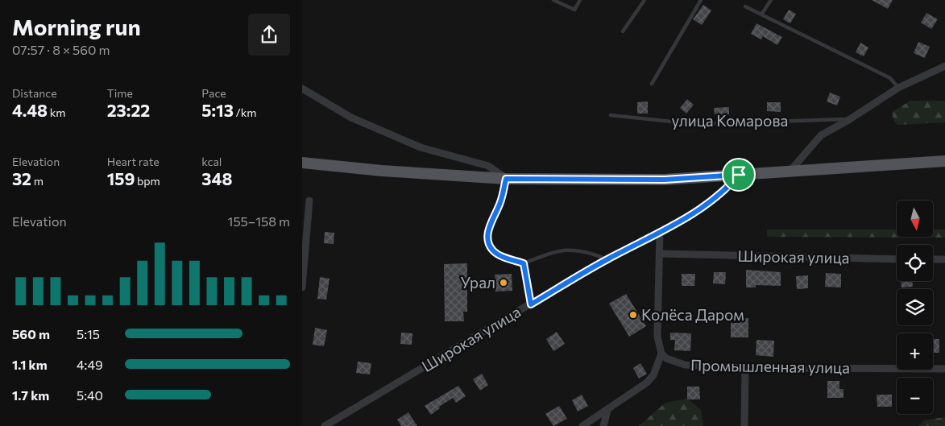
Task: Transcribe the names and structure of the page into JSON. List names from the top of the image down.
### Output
{
  "streets": {
    "street": ["Широкая улица", "Промышленная улица"],
    "lane": ["улица Комарова"]
  },
  "places": ["Урал", "Колёса Даром"],
  "north": "bottom",
  "page": {
    "heading": ["Morning run", "07:57 · 8 × 560 m"],
    "stats": [
      ["Distance", "4.48 km"],
      ["Time", "23:22"],
      ["Pace", "5:13 /km"],
      ["Elevation", "32 m"],
      ["Heart rate", "159 bpm"],
      ["kcal", "348"]
    ],
    "map_buttons": ["+", "−"],
    "chart": ["Elevation", "155–158 m"],
    "list": [
      {
        "name": "560 m",
        "note": "5:15"
      },
      {
        "name": "1.1 km",
        "note": "4:49"
      },
      {
        "name": "1.7 km",
        "note": "5:40"
      }
    ]
  }
}
